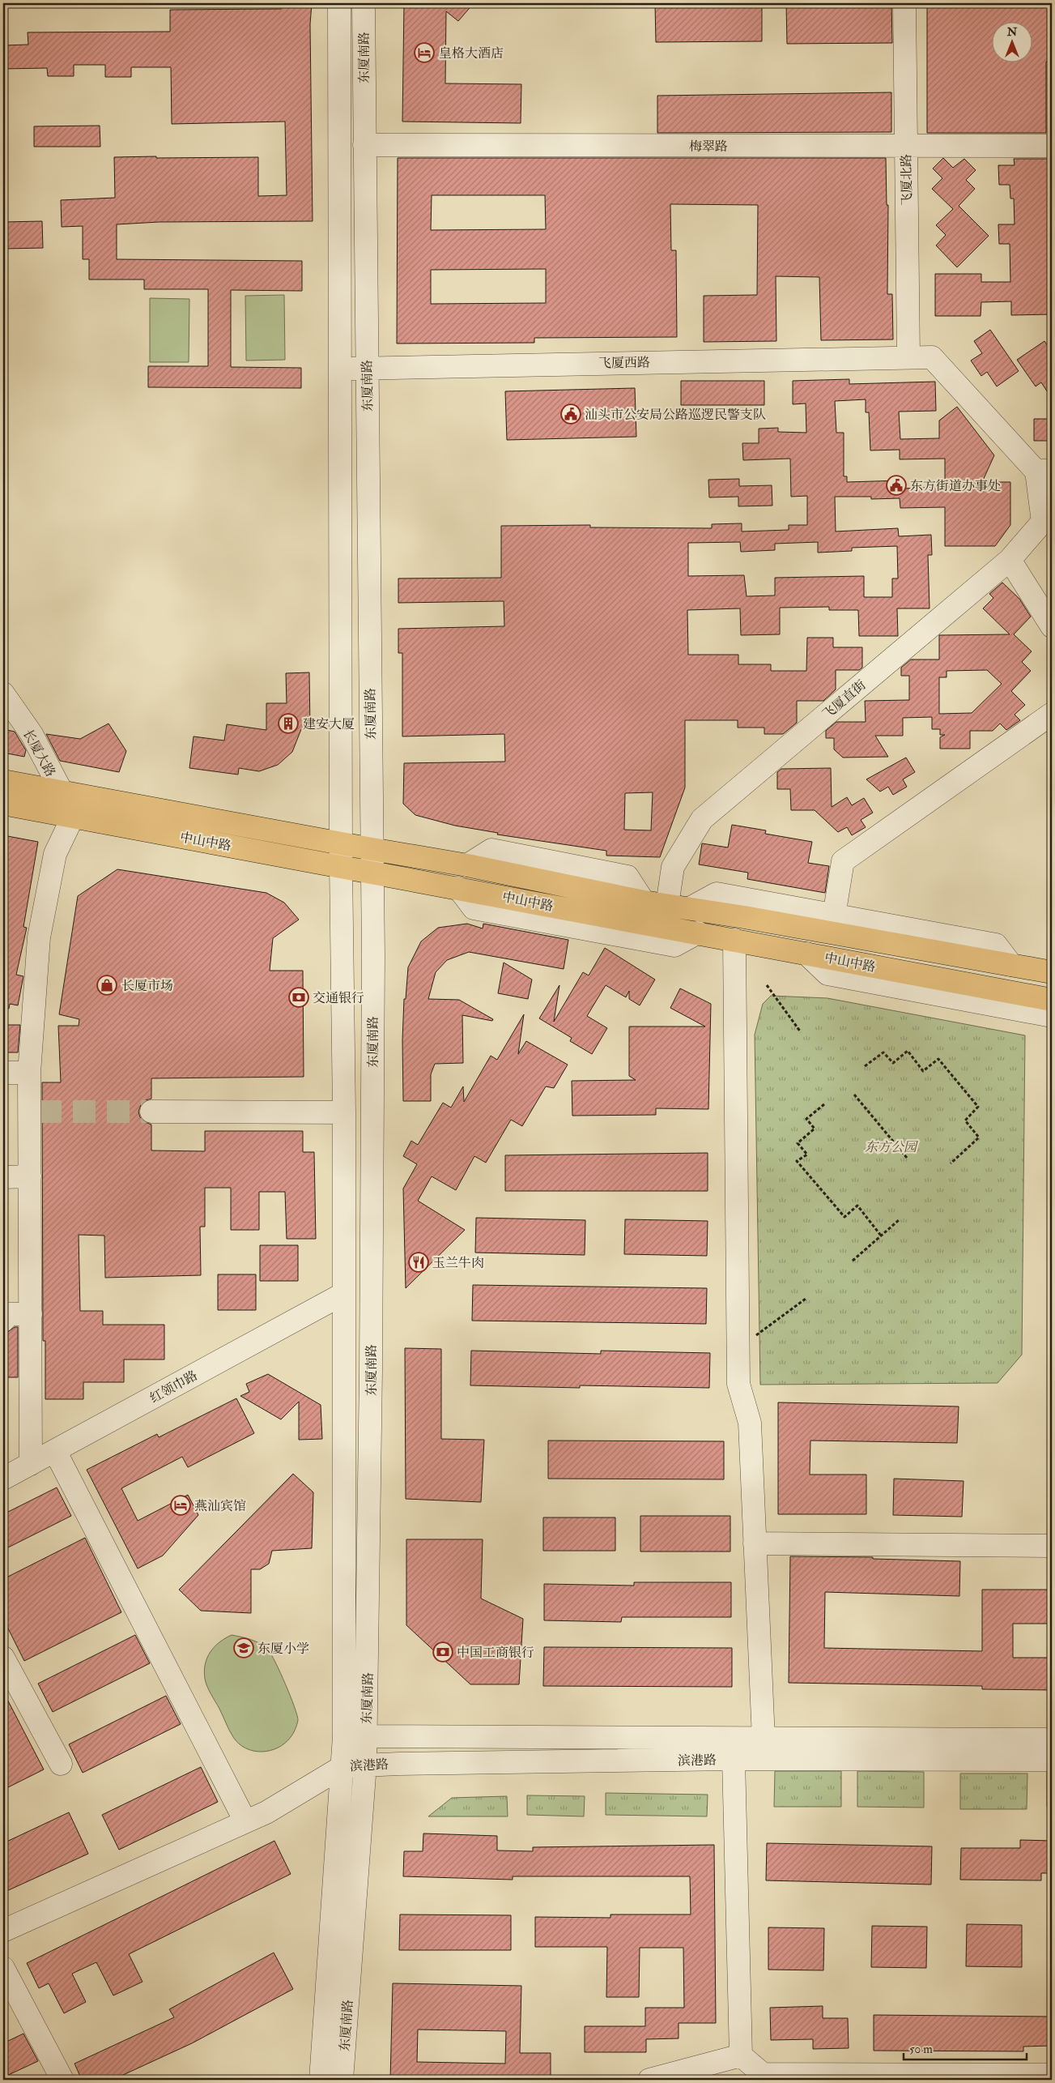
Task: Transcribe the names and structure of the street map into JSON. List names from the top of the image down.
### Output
{
  "streets": {
    "main road": ["中山中路"],
    "street": [
      "东厦南路",
      "梅翠路",
      "飞厦北路",
      "飞厦西路",
      "飞厦直街",
      "长厦大路",
      "红领巾路",
      "滨港路"
    ]
  },
  "crossings": [
    ["东厦南路", "梅翠路"],
    ["东厦南路", "飞厦西路"],
    ["东厦南路", "中山中路"],
    ["东厦南路", "红领巾路"],
    ["东厦南路", "滨港路"],
    ["梅翠路", "飞厦北路"],
    ["飞厦北路", "飞厦西路"],
    ["飞厦直街", "中山中路"],
    ["长厦大路", "中山中路"]
  ],
  "parks": ["东方公园"],
  "places": {
    "hotel": ["皇格大酒店", "燕汕宾馆"],
    "public building": ["汕头市公安局公路巡逻民警支队", "东方街道办事处"],
    "building": ["建安大厦"],
    "shop": ["长厦市场"],
    "bank": ["交通银行", "中国工商银行"],
    "restaurant": ["玉兰牛肉"],
    "school or university": ["东厦小学"]
  },
  "scale_bar": "50 m",
  "north": "top"
}
